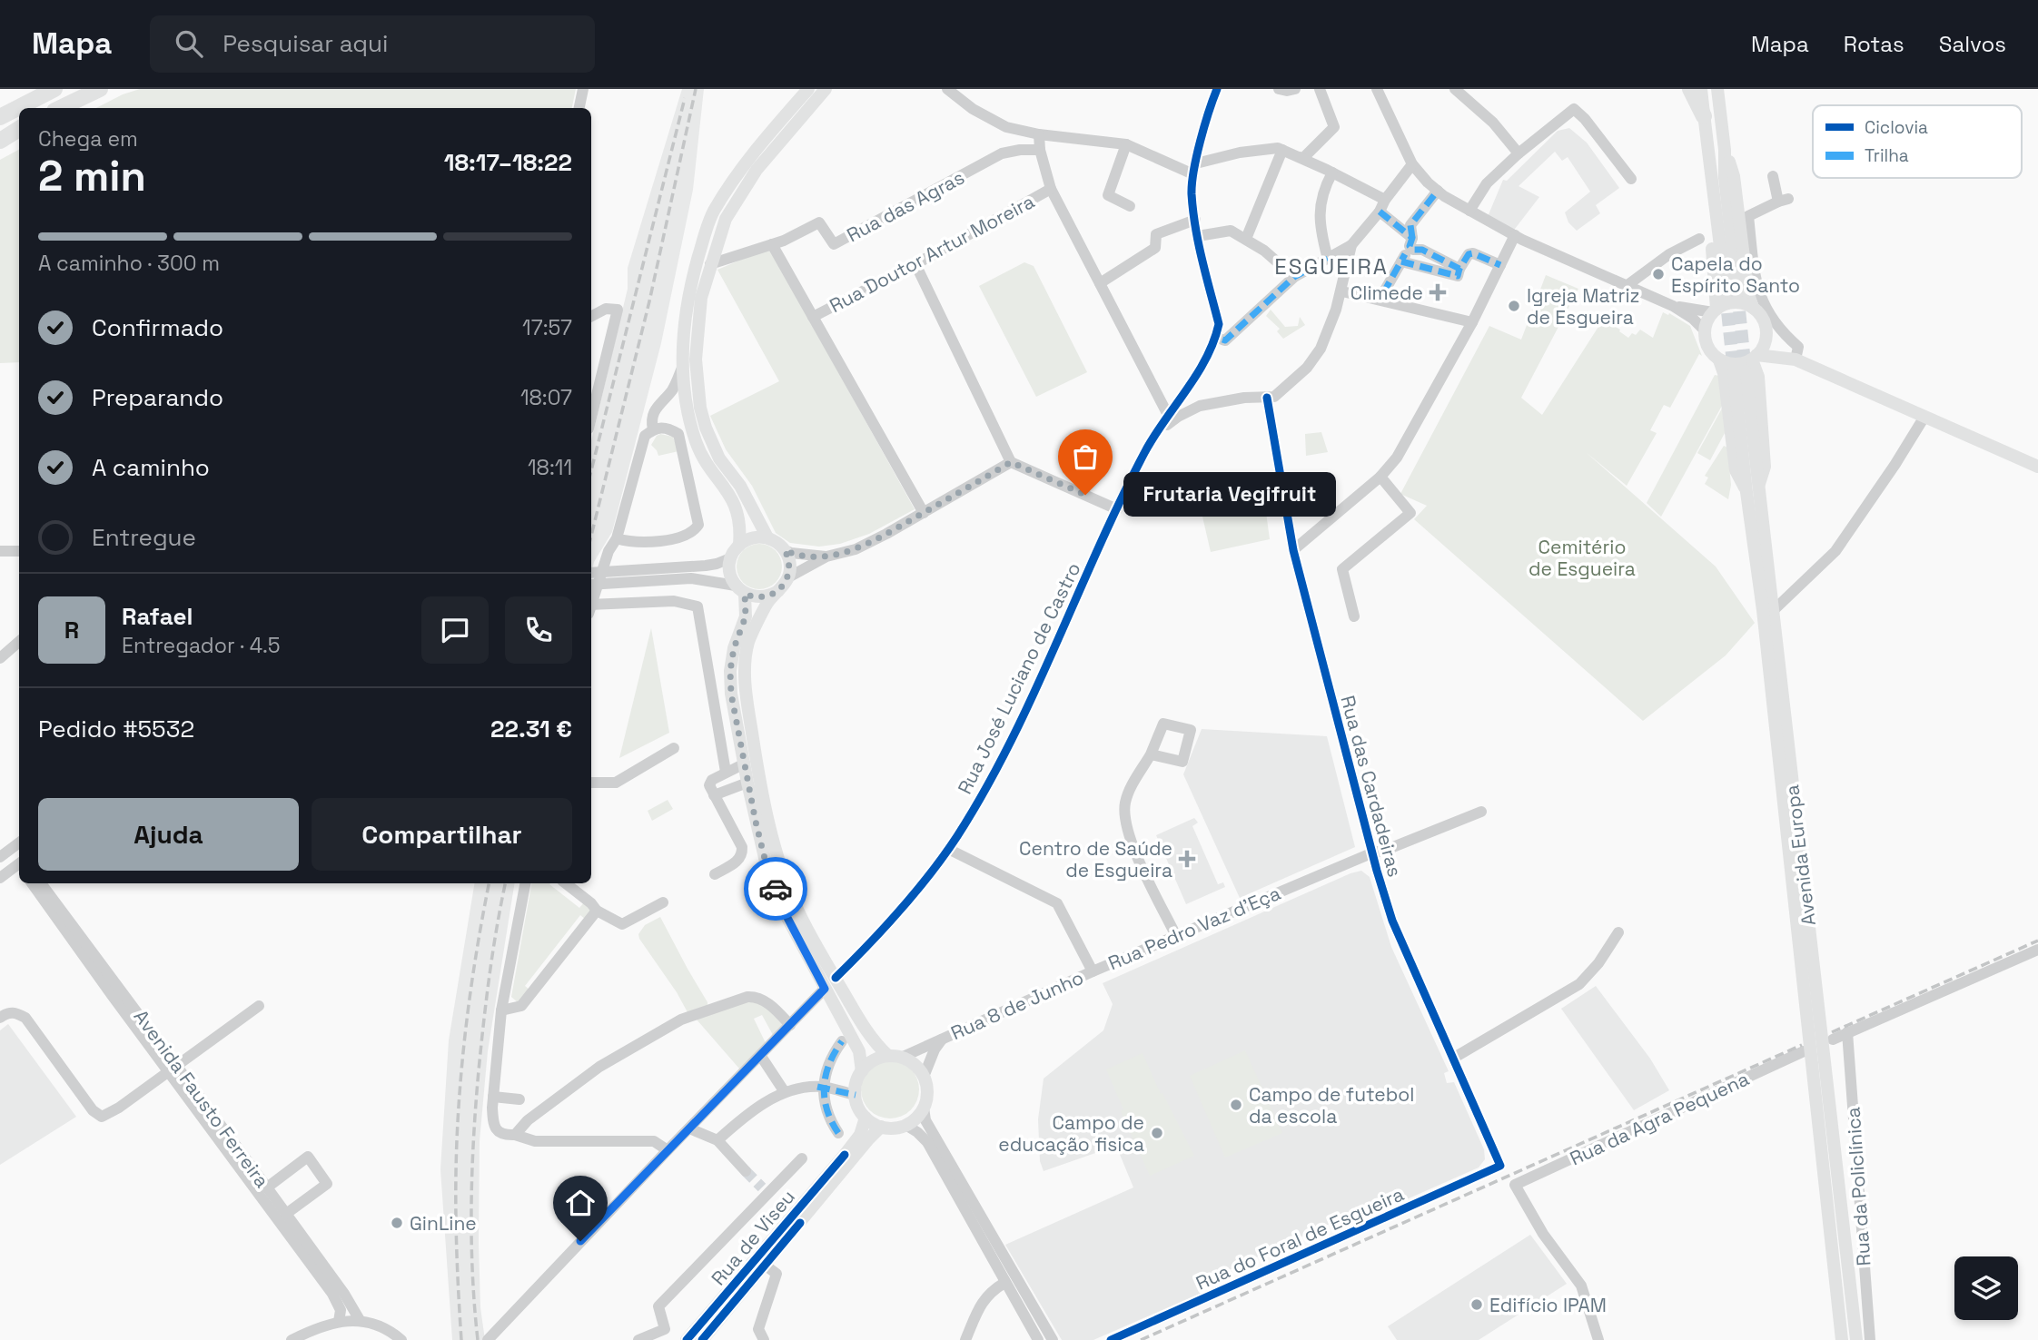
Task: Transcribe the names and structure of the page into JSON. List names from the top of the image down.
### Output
{
  "streets": {
    "main road": ["Avenida Europa", "Rua de Viseu"],
    "street": [
      "Rua das Agras",
      "Rua Doutor Artur Moreira",
      "Rua José Luciano de Castro",
      "Rua das Cardadeiras",
      "Rua Pedro Vaz d'Eça",
      "Rua 8 de Junho",
      "Avenida Fausto Ferreira",
      "Rua da Agra Pequena",
      "Rua da Policlínica",
      "Rua do Foral de Esgueira"
    ]
  },
  "crossings": [
    ["Rua José Luciano de Castro", "Rua Pedro Vaz d'Eça"],
    ["Rua das Cardadeiras", "Rua Pedro Vaz d'Eça"],
    ["Rua das Cardadeiras", "Rua do Foral de Esgueira"],
    ["Rua Pedro Vaz d'Eça", "Rua 8 de Junho"],
    ["Rua 8 de Junho", "Rua de Viseu"]
  ],
  "districts": ["ESGUEIRA"],
  "parks": ["Cemitério de Esgueira"],
  "places": {
    "other": [
      "Capela do Espírito Santo",
      "Igreja Matriz de Esgueira",
      "Frutaria Vegifruit",
      "Campo de futebol da escola",
      "Campo de educação fisica",
      "GinLine",
      "Edifício IPAM"
    ],
    "health": ["Climede", "Centro de Saúde de Esgueira"]
  },
  "legend": ["Ciclovia", "Trilha"],
  "page": {
    "header": "Mapa",
    "search": "Pesquisar aqui",
    "nav": ["Mapa", "Rotas", "Salvos"],
    "heading": ["2 min", "Chega em", "18:17–18:22"],
    "panel": [
      "Rafael",
      "Entregador · 4.5",
      "Pedido #5532",
      "22.31 €"
    ],
    "bar": "A caminho · 300 m",
    "list": [
      ["Confirmado", "17:57"],
      ["Preparando", "18:07"],
      ["A caminho", "18:11"],
      "Entregue"
    ],
    "bubble": "Frutaria Vegifruit",
    "round": "R",
    "buttons": ["Ajuda", "Compartilhar"]
  }
}
